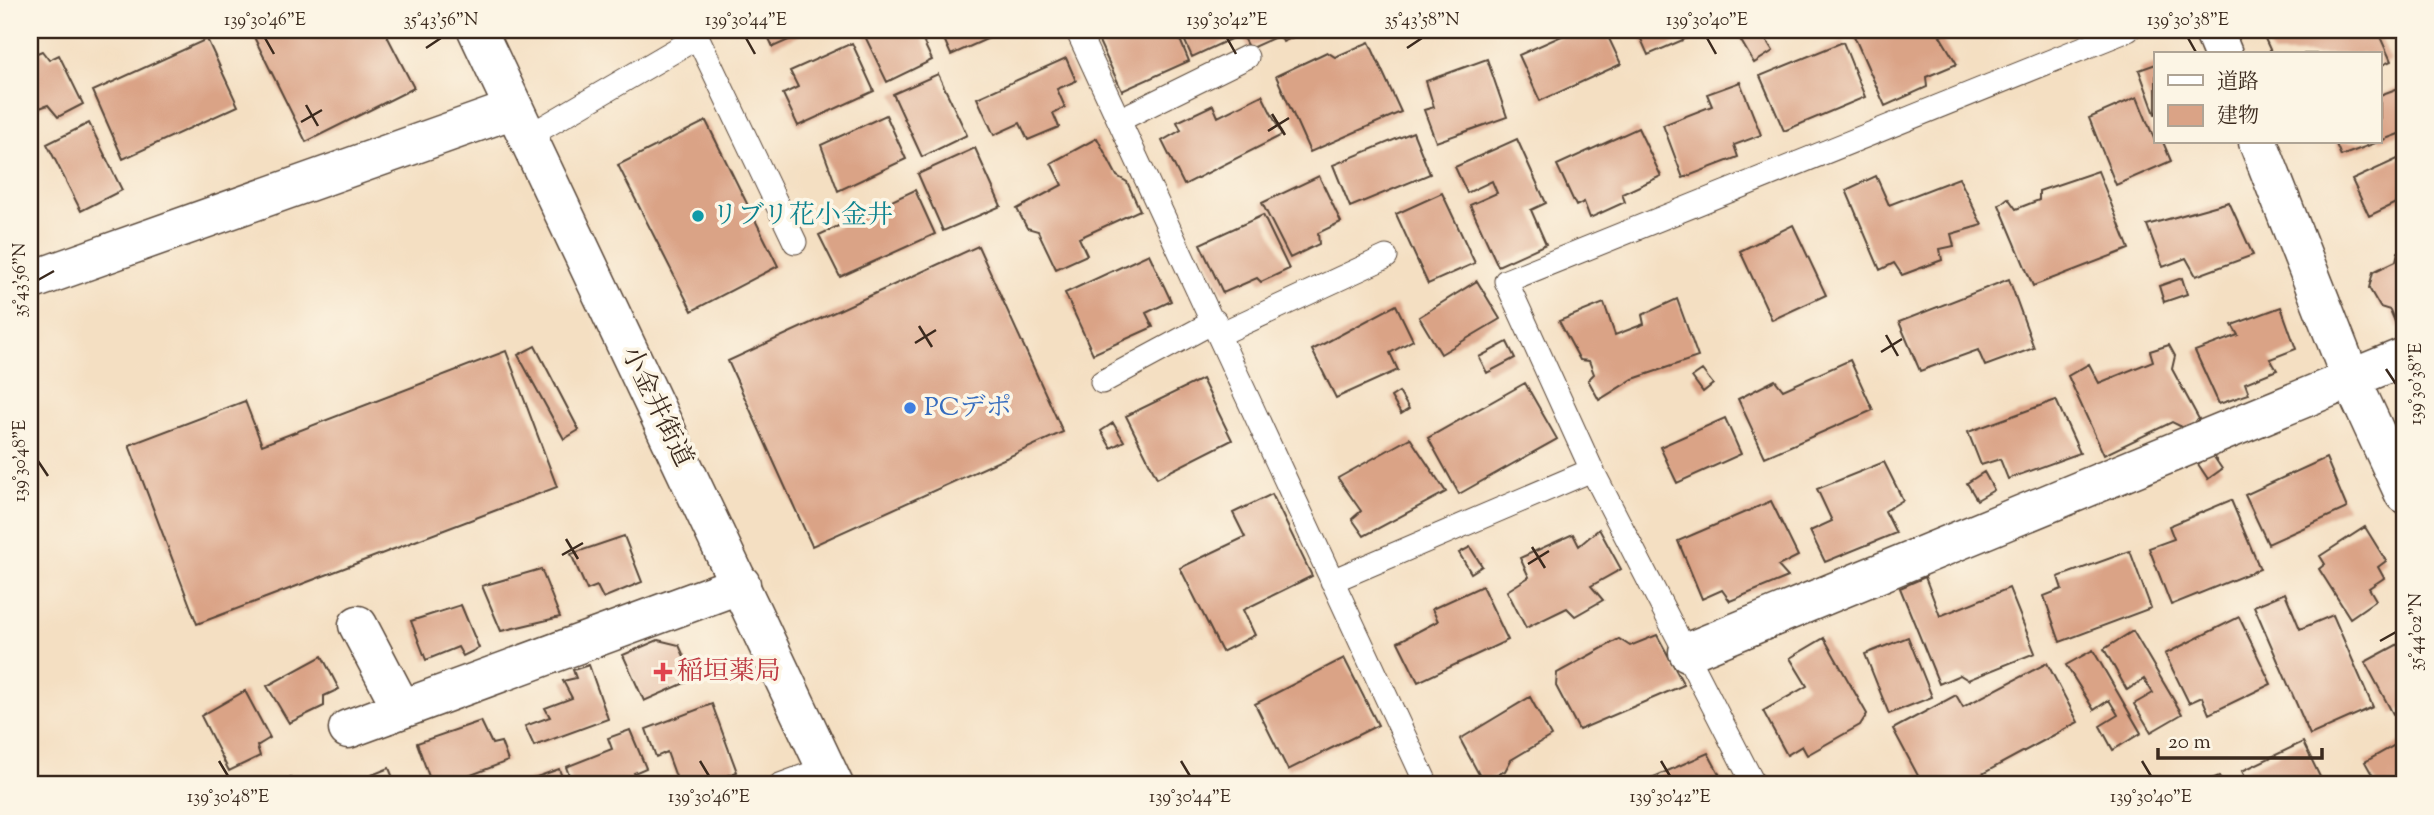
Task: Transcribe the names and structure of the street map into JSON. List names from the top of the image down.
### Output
{
  "streets": {
    "street": ["小金井街道"]
  },
  "places": {
    "other": ["リブリ花小金井", "PCデポ"],
    "health": ["稲垣薬局"]
  },
  "legend": ["道路", "建物"],
  "scale_bar": "20 m",
  "coordinates": [
    "139°30'46\"E",
    "35°43'56\"N",
    "139°30'44\"E",
    "139°30'42\"E",
    "35°43'58\"N",
    "139°30'40\"E",
    "139°30'38\"E",
    "139°30'48\"E",
    "35°44'02\"N"
  ]
}
